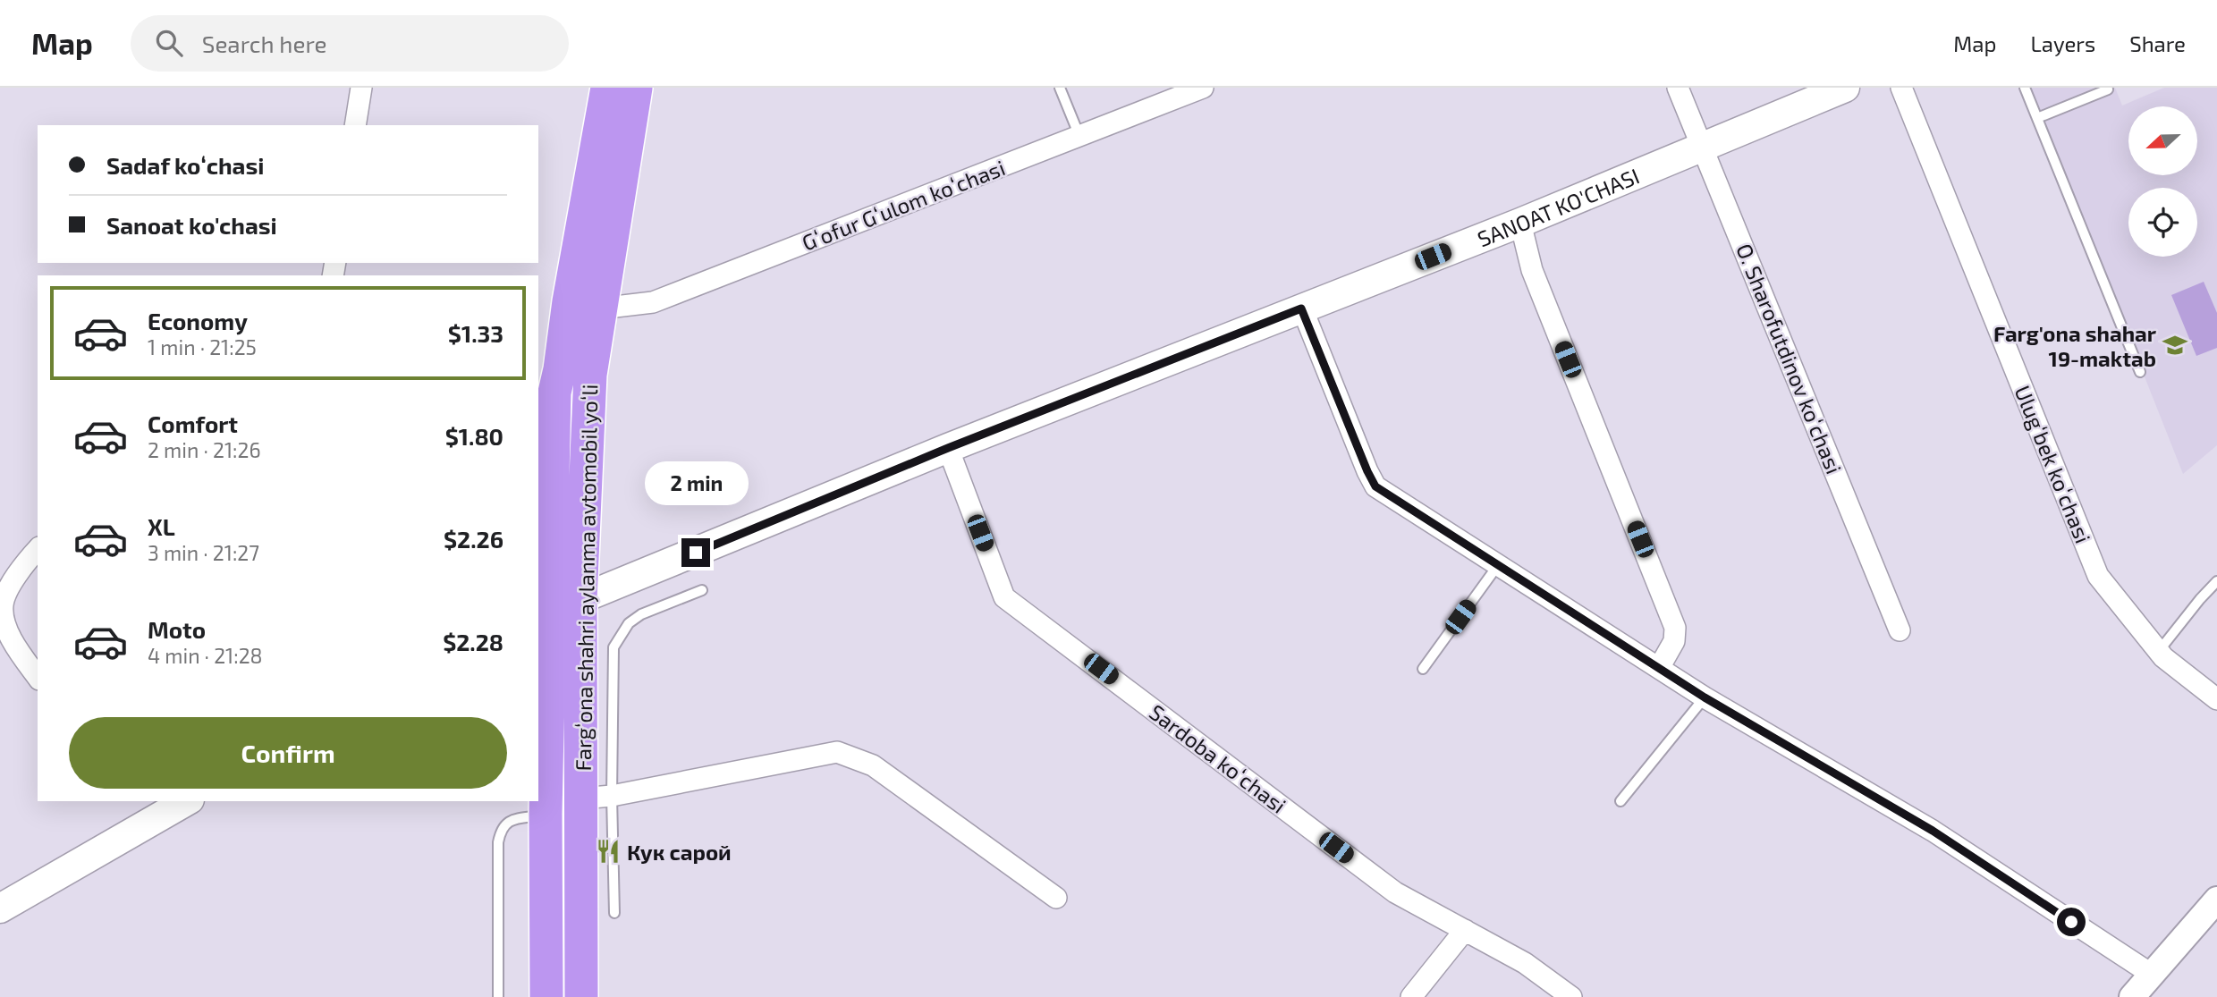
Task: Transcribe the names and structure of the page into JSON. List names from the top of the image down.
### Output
{
  "streets": {
    "highway": ["Fargʻona shahri aylanma avtomobil yoʻli"],
    "main road": ["SANOAT KO'CHASI"],
    "street": [
      "Gʻofur Gʻulom koʻchasi",
      "O. Sharofutdinov koʻchasi",
      "Ulugʻbek koʻchasi",
      "Sardoba koʻchasi"
    ]
  },
  "crossings": [
    ["Gʻofur Gʻulom koʻchasi", "Fargʻona shahri aylanma avtomobil yoʻli"],
    ["SANOAT KO'CHASI", "O. Sharofutdinov koʻchasi"],
    ["SANOAT KO'CHASI", "Fargʻona shahri aylanma avtomobil yoʻli"],
    ["SANOAT KO'CHASI", "Sardoba koʻchasi"]
  ],
  "places": {
    "school or university": ["Farg'ona shahar 19-maktab"],
    "restaurant": ["Кук сарой"]
  },
  "north": "left",
  "page": {
    "header": "Map",
    "search": "Search here",
    "nav": ["Map", "Layers", "Share"],
    "banner": ["Sadaf koʻchasi", "Sanoat ko'chasi"],
    "list": [
      {
        "name": "Economy",
        "note": "1 min · 21:25",
        "value": "$1.33"
      },
      {
        "name": "Comfort",
        "note": "2 min · 21:26",
        "value": "$1.80"
      },
      {
        "name": "XL",
        "note": "3 min · 21:27",
        "value": "$2.26"
      },
      {
        "name": "Moto",
        "note": "4 min · 21:28",
        "value": "$2.28"
      }
    ],
    "bubble": "2 min",
    "buttons": "Confirm"
  }
}
